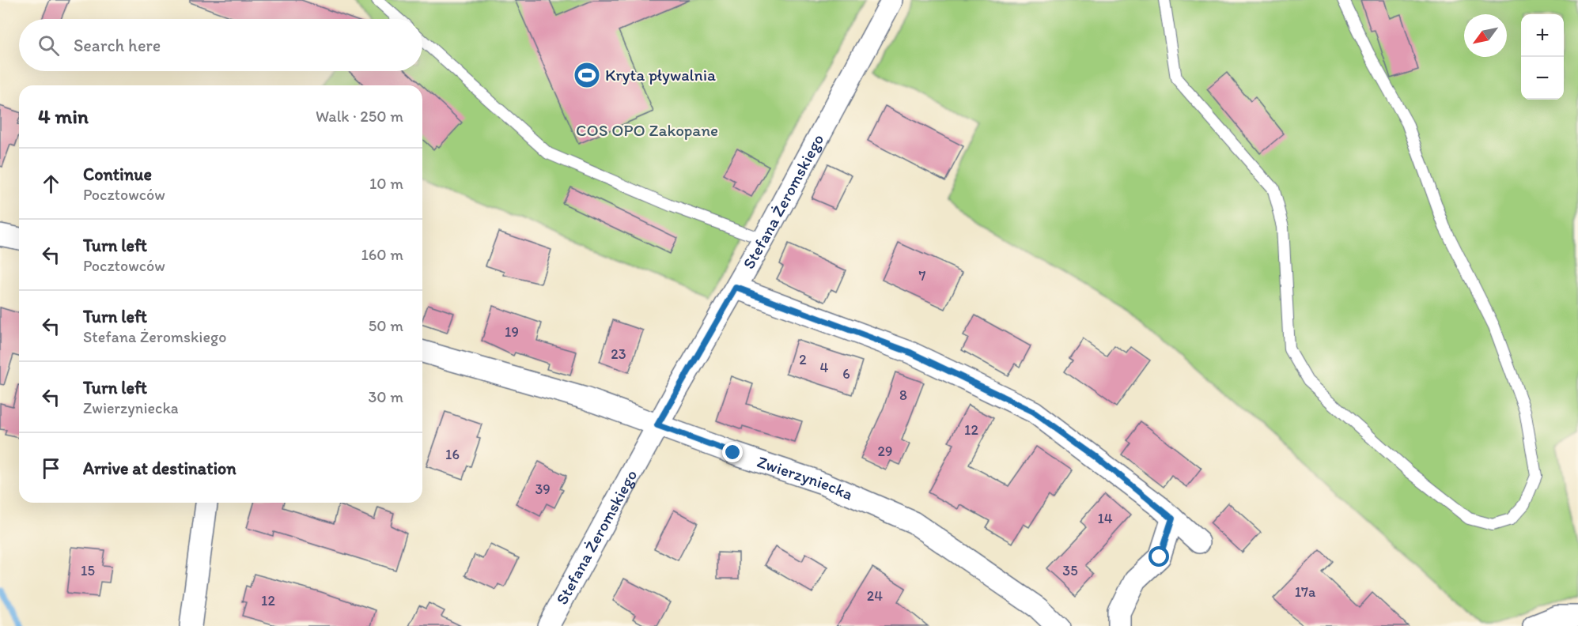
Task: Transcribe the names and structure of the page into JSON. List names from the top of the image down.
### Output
{
  "streets": {
    "street": ["Stefana Żeromskiego", "Zwierzyniecka"]
  },
  "crossings": [
    ["Stefana Żeromskiego", "Zwierzyniecka"]
  ],
  "parks": ["COS OPO Zakopane"],
  "places": {
    "sports": ["Kryta pływalnia"]
  },
  "house_numbers": [
    "7",
    "19",
    "23",
    "2",
    "4",
    "6",
    "8",
    "12",
    "29",
    "16",
    "39",
    "14",
    "15",
    "35",
    "17a",
    "24",
    "12"
  ],
  "north": "bottom left",
  "page": {
    "map_buttons": ["+", "−"],
    "search": "Search here",
    "heading": ["4 min", "Walk · 250 m"],
    "list": [
      ["Continue", "Pocztowców", "10 m"],
      ["Turn left", "Pocztowców", "160 m"],
      ["Turn left", "Stefana Żeromskiego", "50 m"],
      ["Turn left", "Zwierzyniecka", "30 m"],
      "Arrive at destination"
    ]
  }
}
